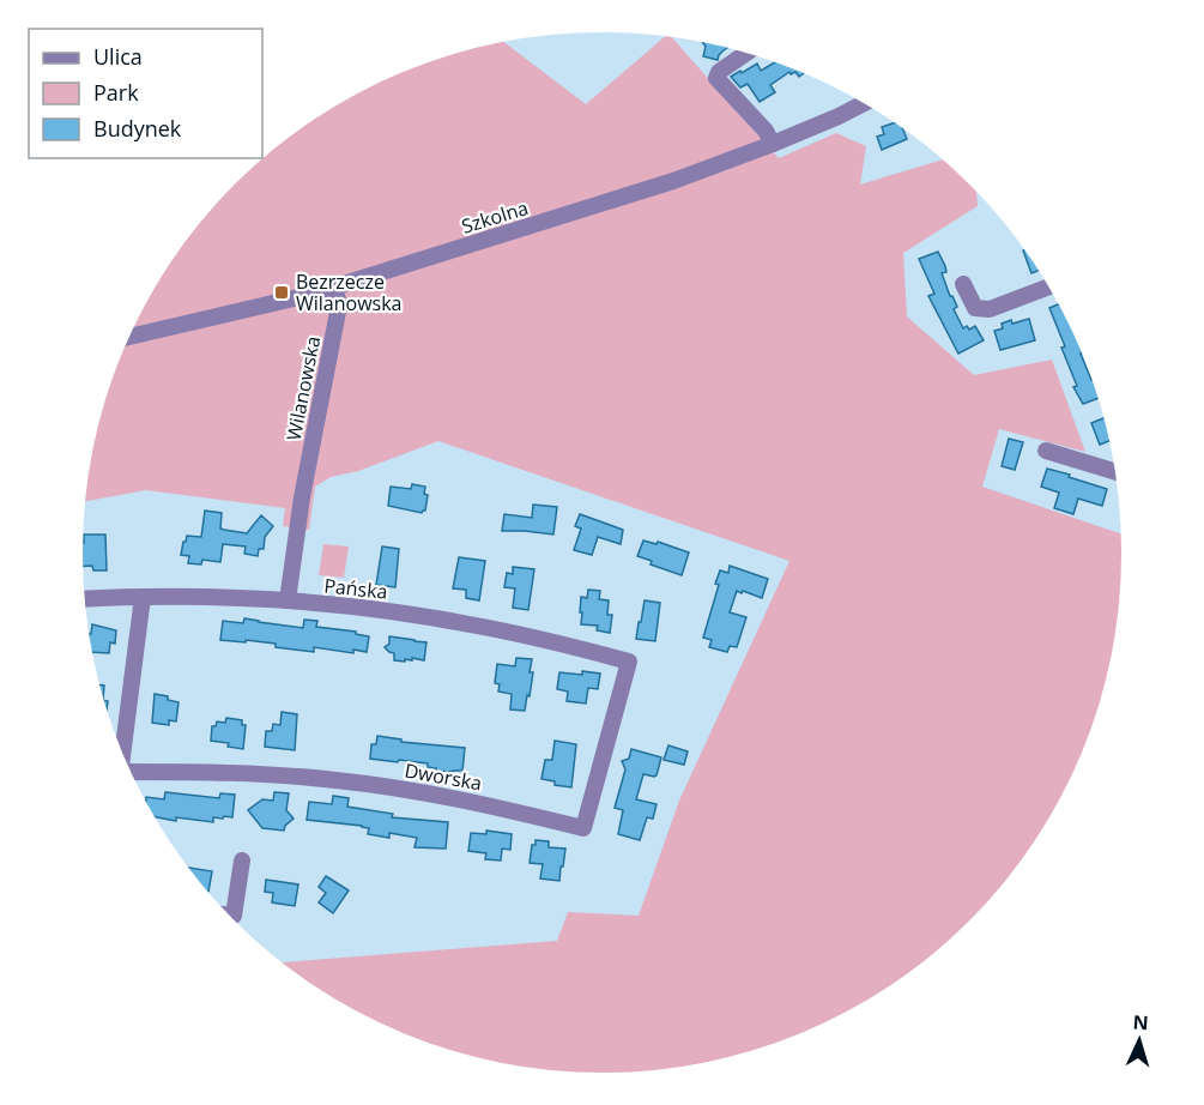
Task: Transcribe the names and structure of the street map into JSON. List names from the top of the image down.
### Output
{
  "streets": {
    "street": [
      "Szkolna",
      "Wilanowska",
      "Pańska",
      "Dworska"
    ]
  },
  "crossings": [
    ["Szkolna", "Wilanowska"],
    ["Wilanowska", "Pańska"],
    ["Pańska", "Dworska"]
  ],
  "places": {
    "transit": ["Bezrzecze Wilanowska"]
  },
  "legend": ["Ulica", "Park", "Budynek"],
  "north": "top"
}
